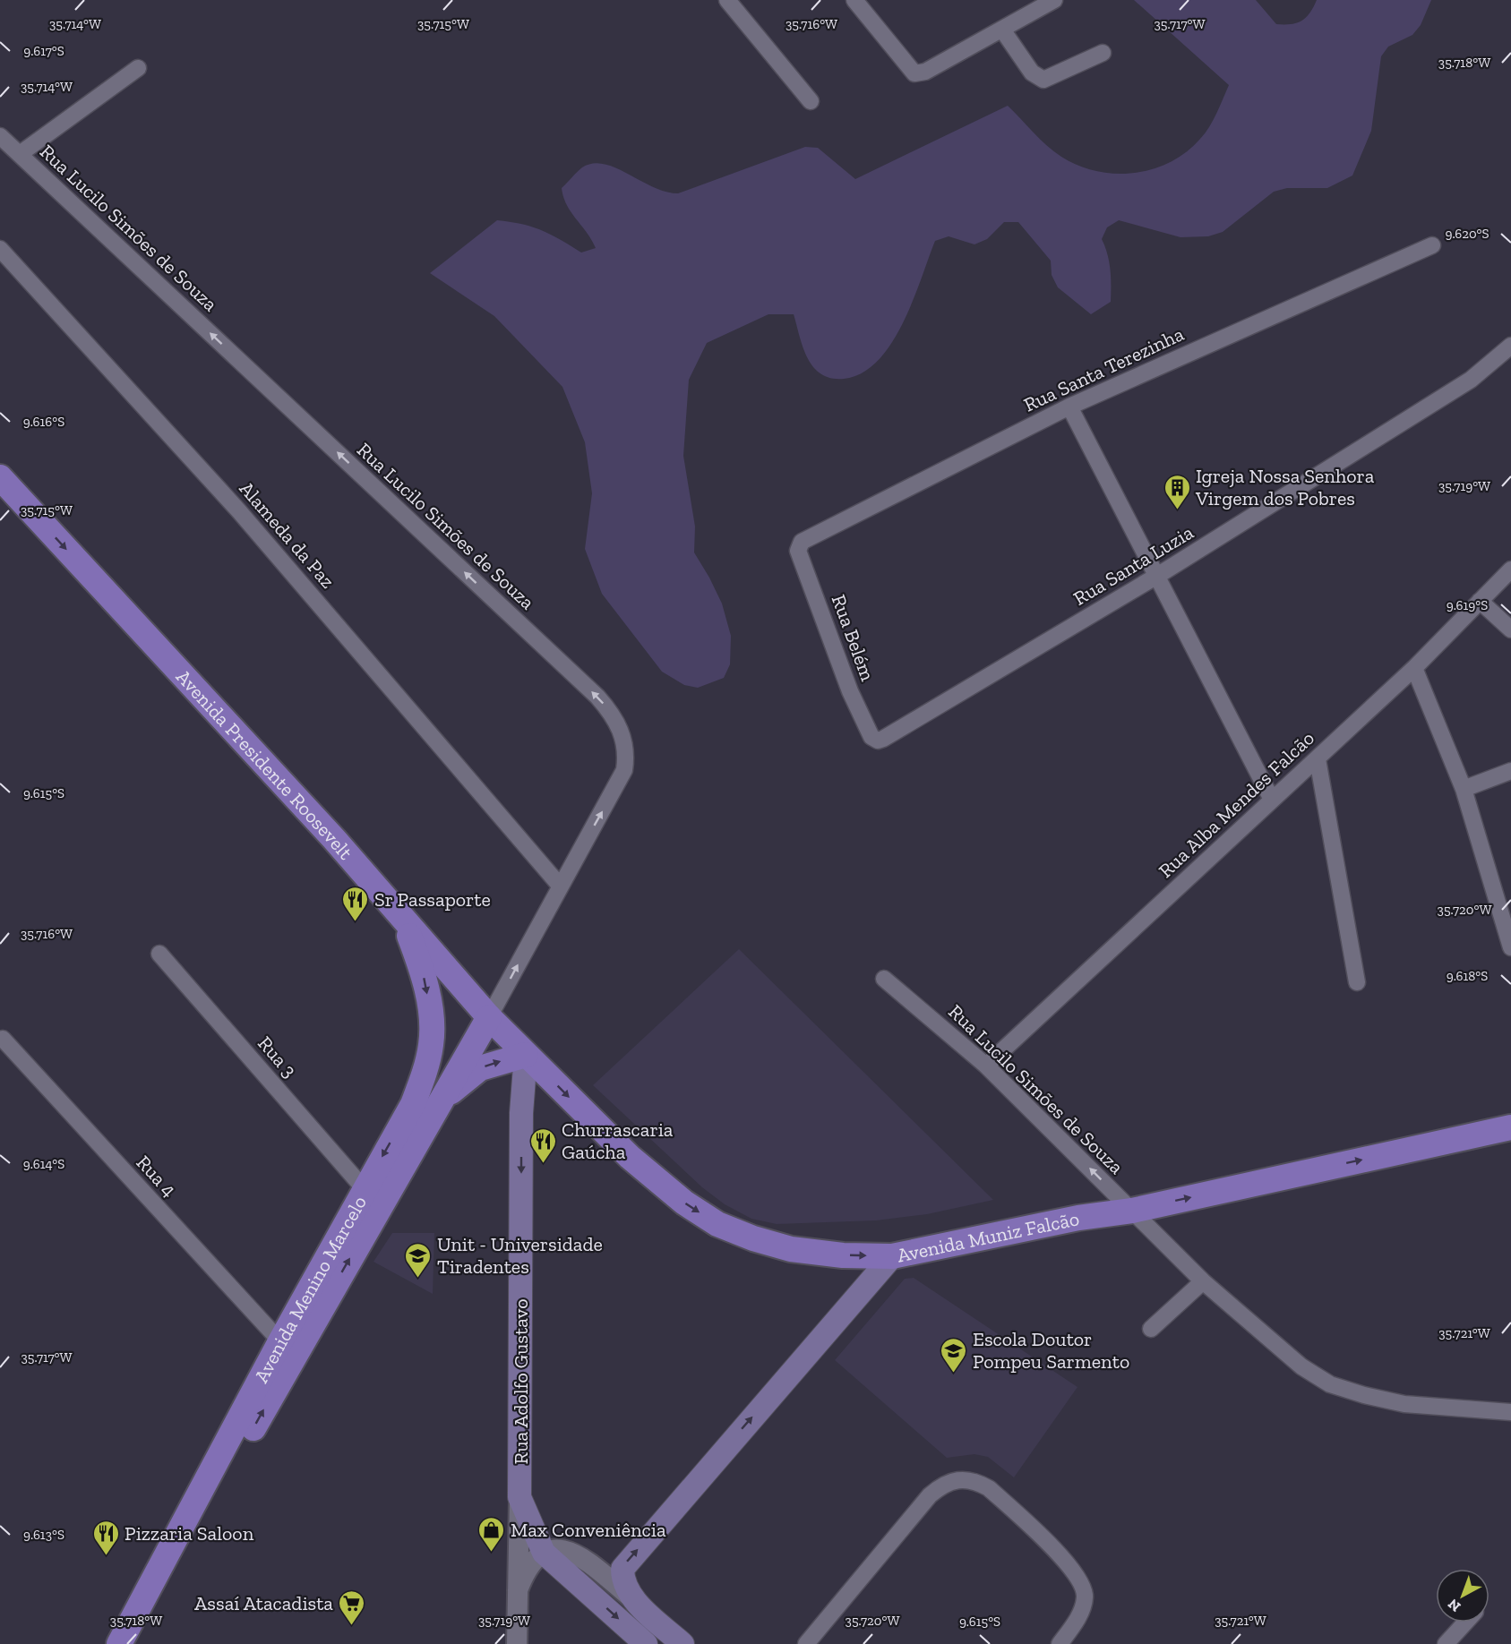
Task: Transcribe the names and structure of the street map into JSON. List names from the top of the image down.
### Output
{
  "streets": {
    "main road": [
      "Avenida Presidente Roosevelt",
      "Avenida Muniz Falcão",
      "Avenida Menino Marcelo",
      "Rua Adolfo Gustavo"
    ],
    "street": [
      "Rua Lucilo Simões de Souza",
      "Rua Santa Terezinha",
      "Alameda da Paz",
      "Rua Santa Luzia",
      "Rua Belém",
      "Rua Alba Mendes Falcão",
      "Rua 3",
      "Rua 4"
    ]
  },
  "crossings": [
    ["Rua Lucilo Simões de Souza", "Alameda da Paz"],
    ["Rua Lucilo Simões de Souza", "Avenida Presidente Roosevelt"],
    ["Rua Lucilo Simões de Souza", "Rua Alba Mendes Falcão"],
    ["Rua Lucilo Simões de Souza", "Avenida Muniz Falcão"],
    ["Rua Lucilo Simões de Souza", "Avenida Menino Marcelo"],
    ["Rua Santa Terezinha", "Rua Belém"],
    ["Rua Santa Luzia", "Rua Belém"],
    ["Avenida Presidente Roosevelt", "Avenida Muniz Falcão"],
    ["Avenida Presidente Roosevelt", "Avenida Menino Marcelo"],
    ["Avenida Presidente Roosevelt", "Rua Adolfo Gustavo"],
    ["Rua 3", "Avenida Menino Marcelo"],
    ["Rua 4", "Avenida Menino Marcelo"],
    ["Avenida Muniz Falcão", "Rua Adolfo Gustavo"]
  ],
  "one_way": [
    "Rua Lucilo Simões de Souza",
    "Avenida Presidente Roosevelt",
    "Avenida Muniz Falcão",
    "Rua Adolfo Gustavo"
  ],
  "places": {
    "building": ["Igreja Nossa Senhora Virgem dos Pobres"],
    "restaurant": ["Sr Passaporte", "Churrascaria Gaúcha", "Pizzaria Saloon"],
    "school or university": ["Unit - Universidade Tiradentes", "Escola Doutor Pompeu Sarmento"],
    "shop": ["Max Conveniência"],
    "supermarket": ["Assaí Atacadista"]
  },
  "north": "bottom left",
  "coordinates": [
    "35.714°W",
    "35.715°W",
    "35.716°W",
    "35.717°W",
    "9.617°S",
    "35.718°W",
    "9.620°S",
    "9.616°S",
    "35.719°W",
    "9.619°S",
    "9.615°S",
    "35.720°W",
    "9.618°S",
    "9.614°S",
    "35.721°W",
    "9.613°S"
  ]
}
